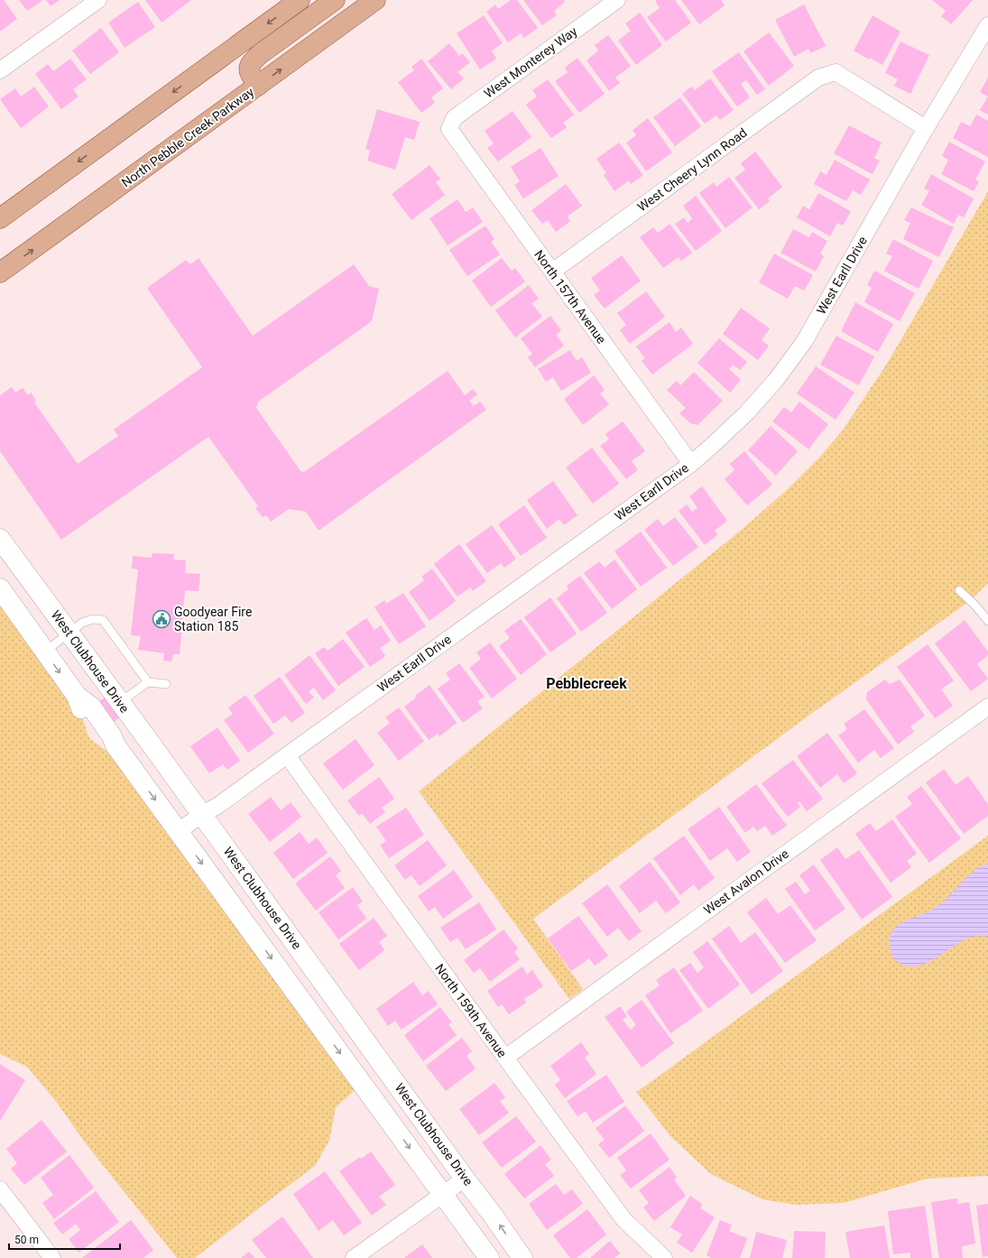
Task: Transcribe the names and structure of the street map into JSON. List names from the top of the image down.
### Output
{
  "streets": {
    "main road": ["North Pebble Creek Parkway"],
    "street": [
      "West Monterey Way",
      "West Cheery Lynn Road",
      "West Earll Drive",
      "North 157th Avenue",
      "West Clubhouse Drive",
      "West Avalon Drive",
      "North 159th Avenue"
    ]
  },
  "crossings": [
    ["West Monterey Way", "North 157th Avenue"],
    ["West Cheery Lynn Road", "West Earll Drive"],
    ["West Cheery Lynn Road", "North 157th Avenue"],
    ["West Earll Drive", "North 157th Avenue"],
    ["West Earll Drive", "West Clubhouse Drive"],
    ["West Earll Drive", "North 159th Avenue"],
    ["West Avalon Drive", "North 159th Avenue"]
  ],
  "districts": ["Pebblecreek"],
  "places": {
    "public building": ["Goodyear Fire Station 185"]
  },
  "scale_bar": "50 m"
}
